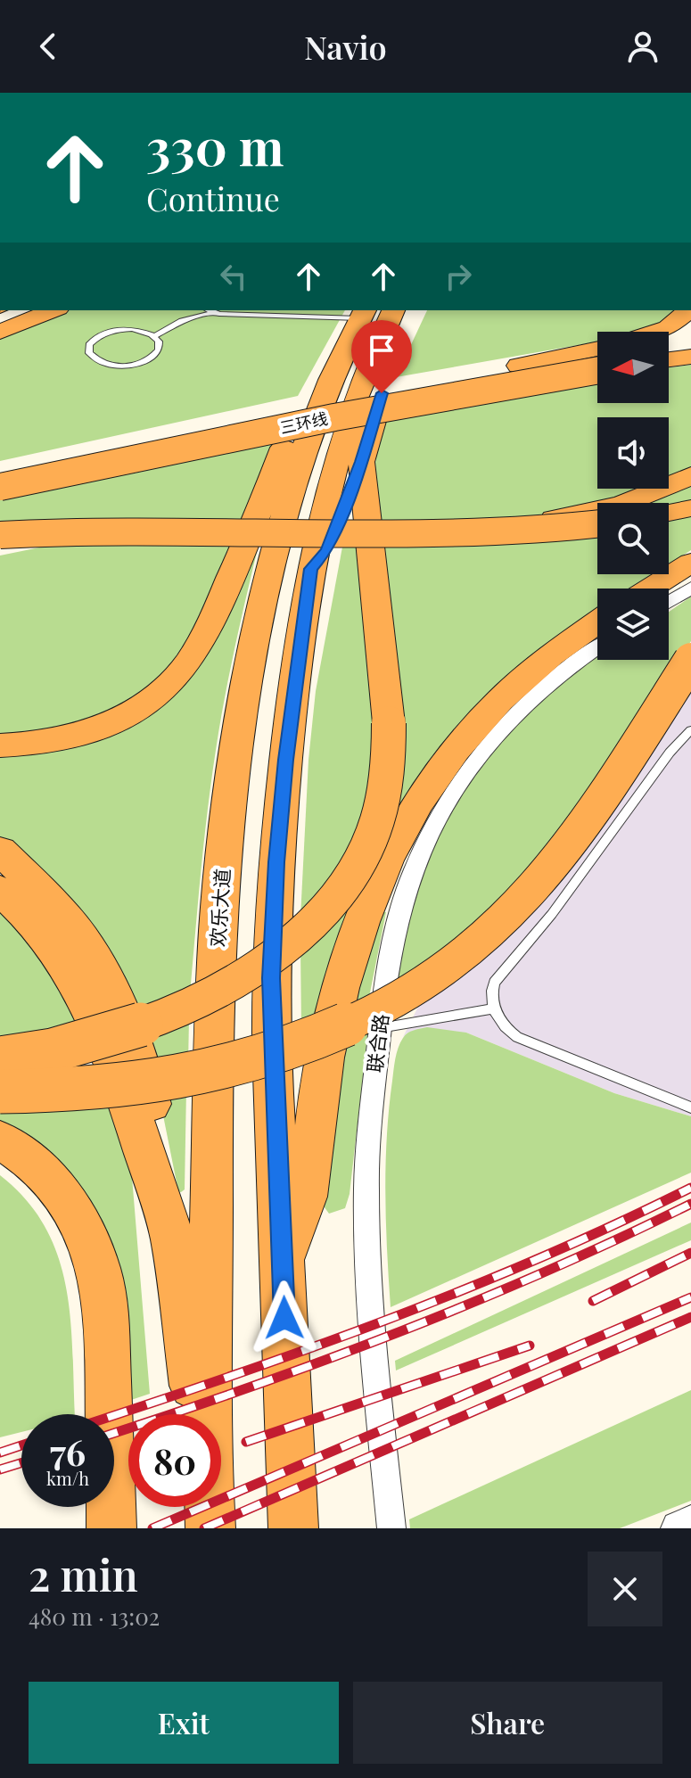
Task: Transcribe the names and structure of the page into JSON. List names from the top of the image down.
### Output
{
  "streets": {
    "highway": ["三环线", "欢乐大道"],
    "street": ["联合路"]
  },
  "north": "left",
  "page": {
    "header": "Navio",
    "turn": ["330 m", "Continue"],
    "speed": "76 km/h",
    "limit": "80",
    "heading": ["2 min", "480 m · 13:02"],
    "buttons": ["Exit", "Share"]
  }
}
